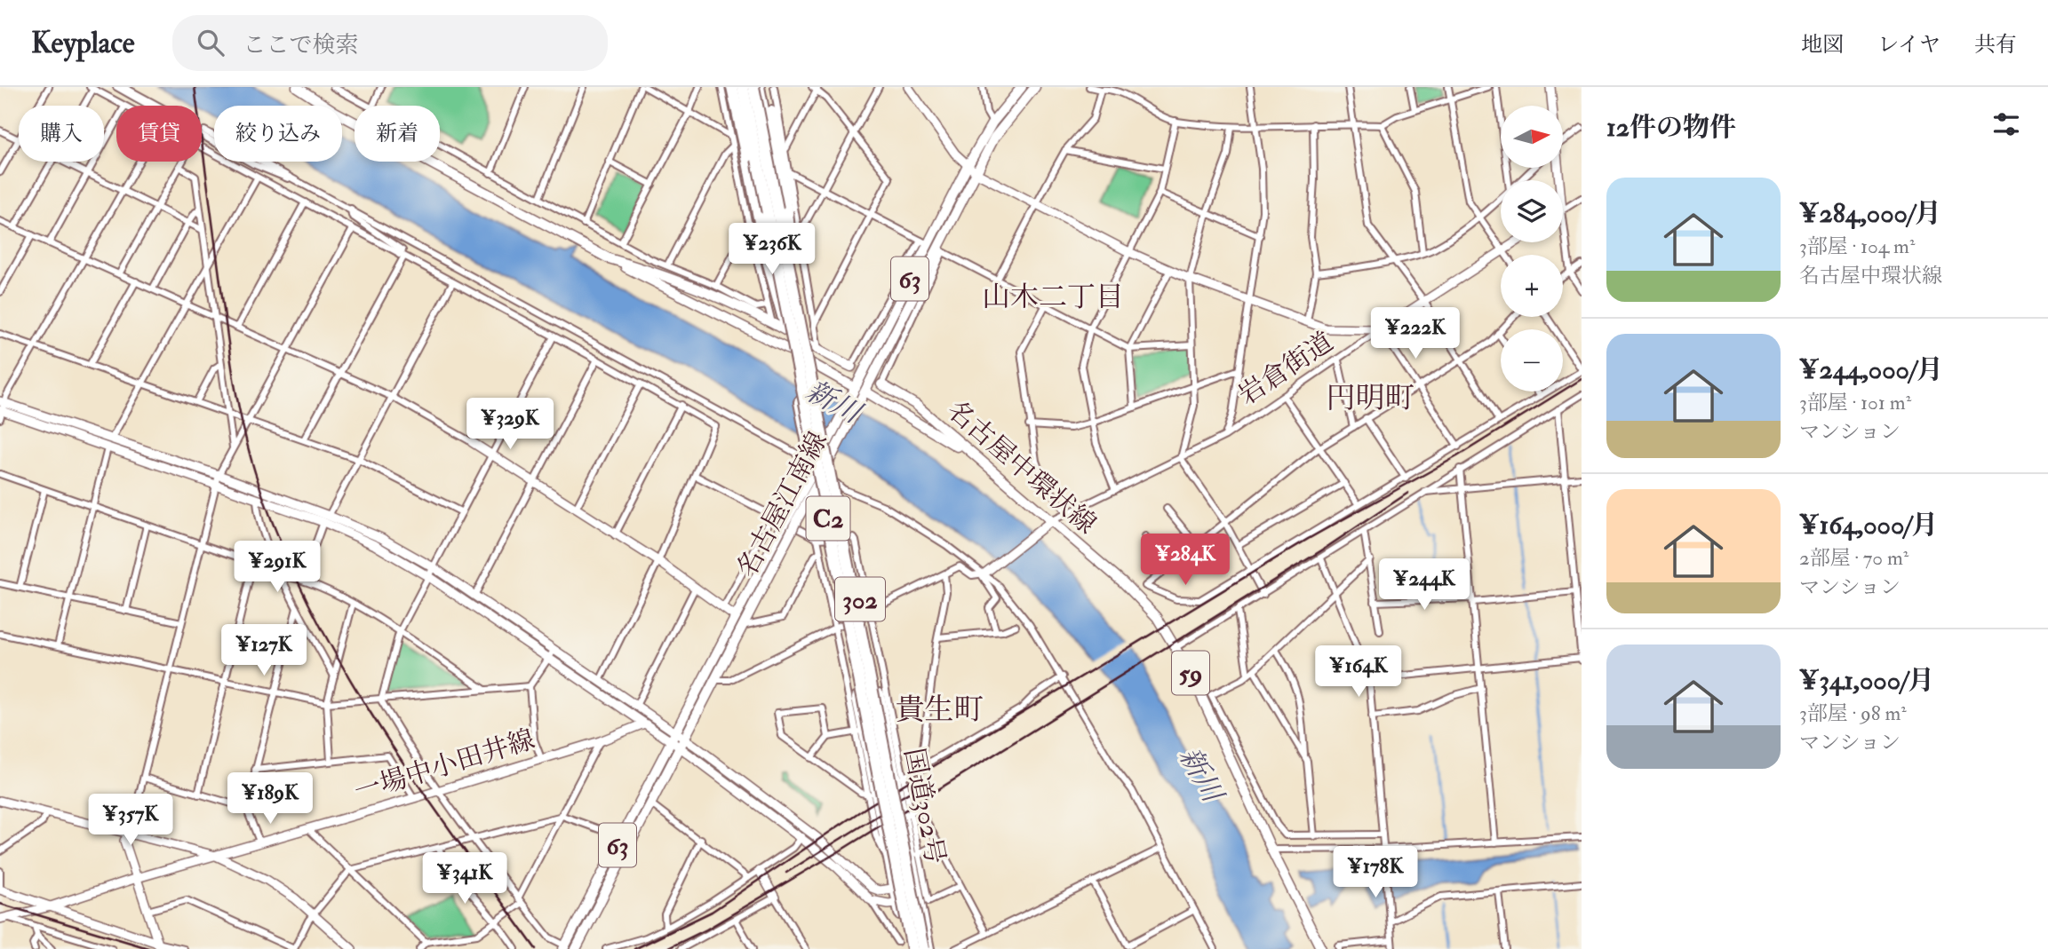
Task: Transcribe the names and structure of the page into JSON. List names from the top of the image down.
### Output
{
  "streets": {
    "highway": ["C2", "302", "国道302号"],
    "main road": [
      "63",
      "名古屋中環状線",
      "名古屋江南線",
      "59"
    ],
    "street": ["岩倉街道", "一場中小田井線"]
  },
  "crossings": [
    ["岩倉街道", "名古屋中環状線"],
    ["名古屋江南線", "国道302号"]
  ],
  "districts": ["山木二丁目", "円明町", "貴生町"],
  "water": ["新川"],
  "north": "right",
  "page": {
    "header": "Keyplace",
    "search": "ここで検索",
    "nav": ["地図", "レイヤ", "共有"],
    "heading": "12件の物件",
    "map_buttons": ["+", "−"],
    "chip": [
      "購入",
      "賃貸",
      "絞り込み",
      "新着"
    ],
    "list": [
      {
        "name": "¥284,000/月",
        "note": "3部屋 · 104 m² · 名古屋中環状線"
      },
      {
        "name": "¥244,000/月",
        "note": "3部屋 · 101 m² · マンション"
      },
      {
        "name": "¥164,000/月",
        "note": "2部屋 · 70 m² · マンション"
      },
      {
        "name": "¥341,000/月",
        "note": "3部屋 · 98 m² · マンション"
      }
    ],
    "price": [
      "¥236K",
      "¥222K",
      "¥329K",
      "¥284K",
      "¥291K",
      "¥244K",
      "¥127K",
      "¥164K",
      "¥189K",
      "¥357K",
      "¥178K",
      "¥341K"
    ]
  }
}
